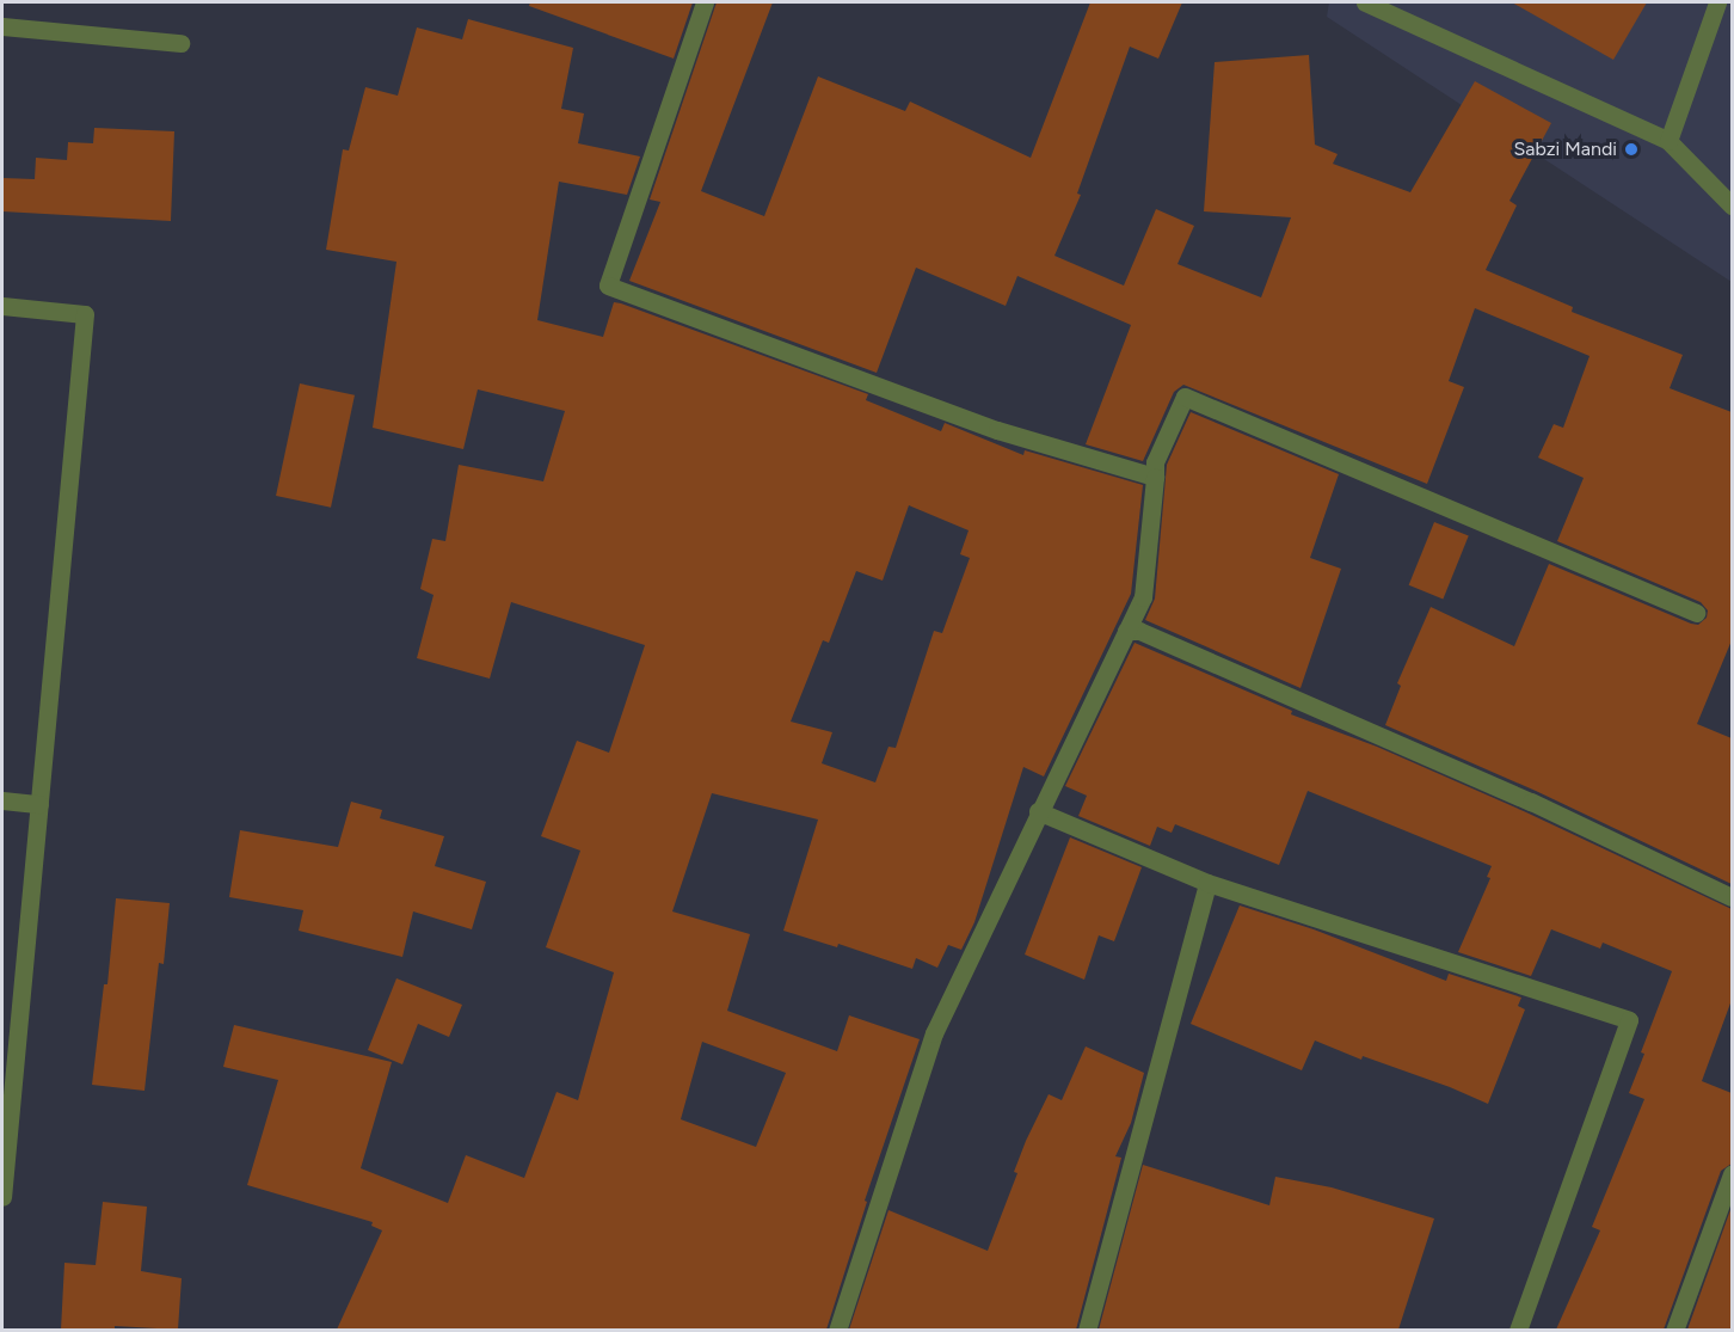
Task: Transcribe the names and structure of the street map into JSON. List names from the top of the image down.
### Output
{
  "places": ["Sabzi Mandi"]
}
